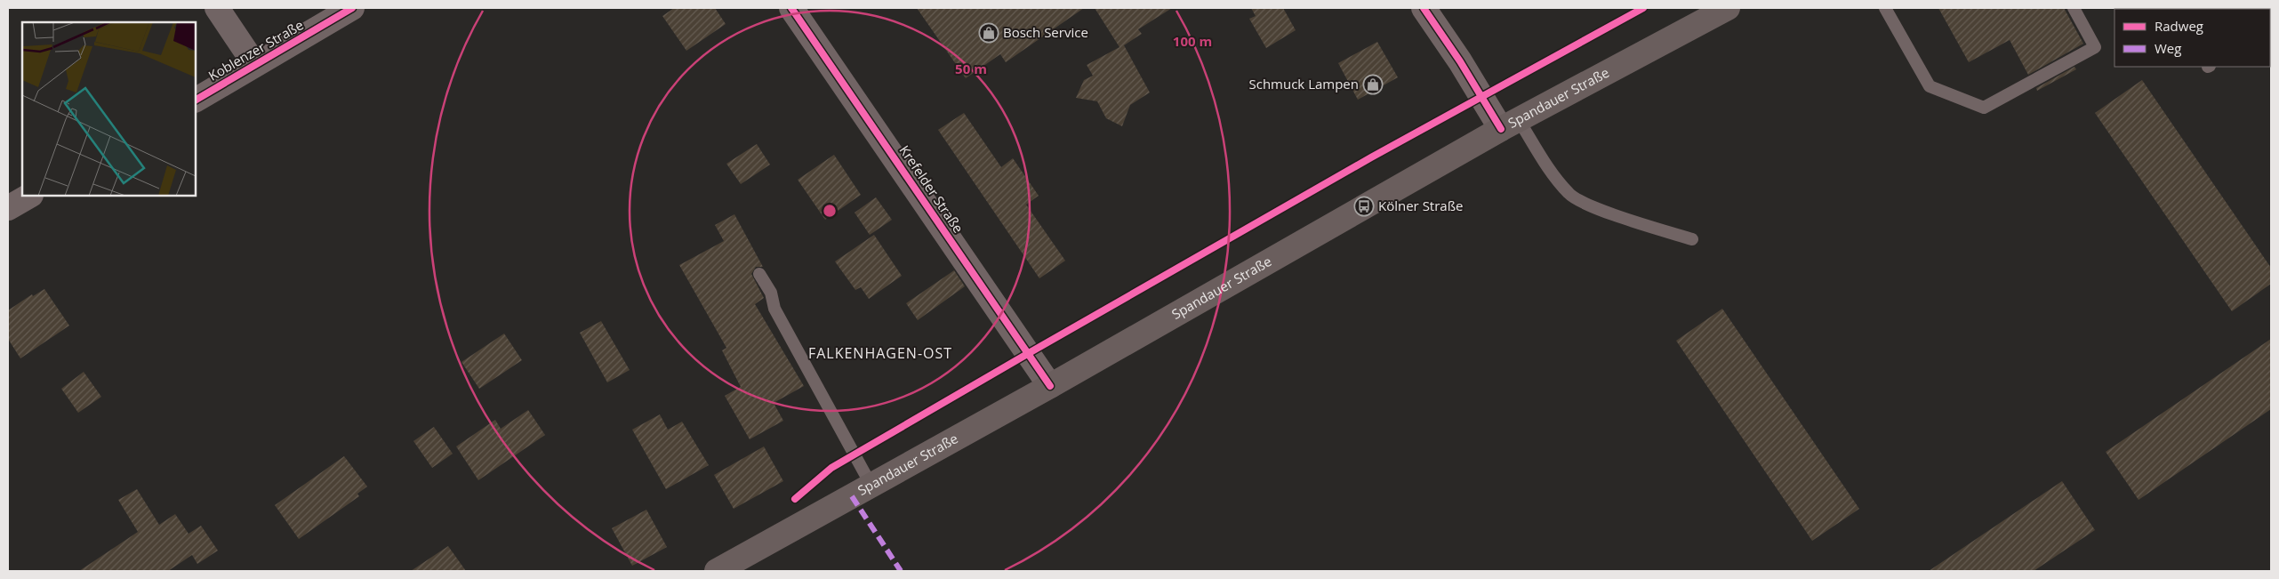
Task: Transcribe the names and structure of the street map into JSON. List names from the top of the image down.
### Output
{
  "streets": {
    "main road": ["Spandauer Straße"],
    "street": ["Koblenzer Straße", "Krefelder Straße"]
  },
  "crossings": [
    ["Spandauer Straße", "Krefelder Straße"]
  ],
  "districts": ["FALKENHAGEN-OST"],
  "places": {
    "shop": ["Bosch Service", "Schmuck Lampen"],
    "bus stop": ["Kölner Straße"]
  },
  "legend": ["Radweg", "Weg"],
  "rings": ["100 m", "50 m"]
}
